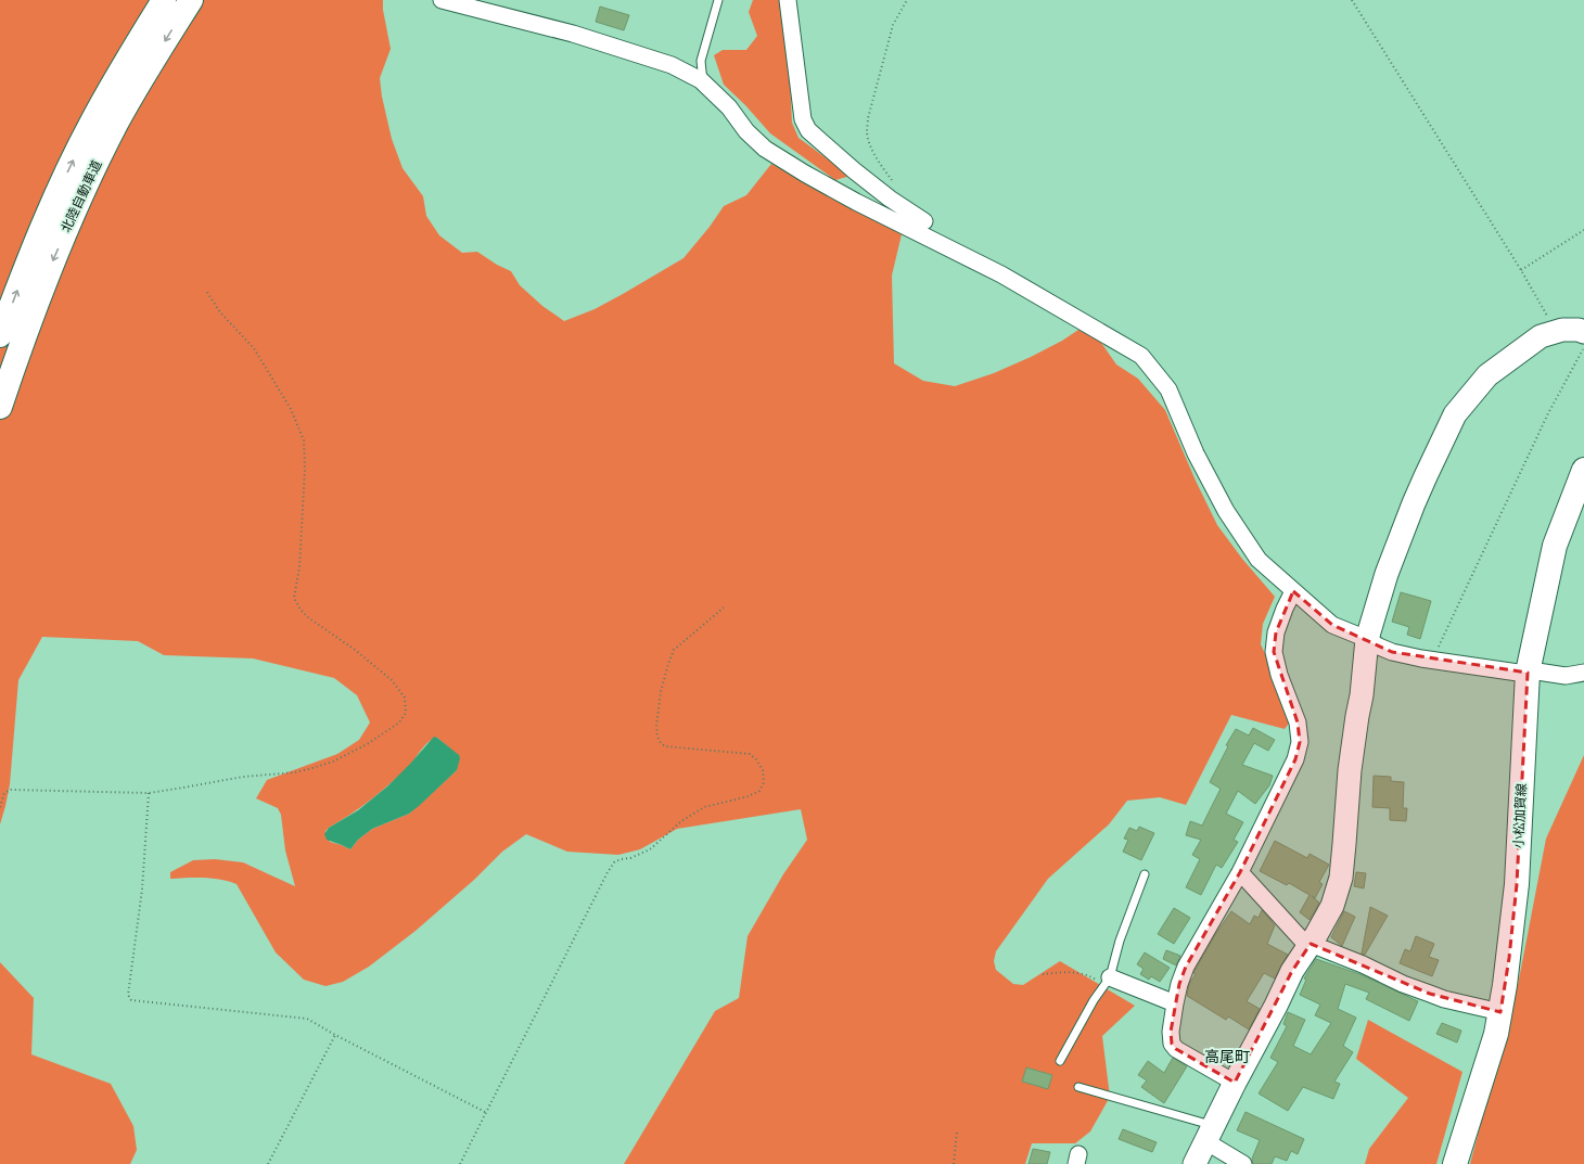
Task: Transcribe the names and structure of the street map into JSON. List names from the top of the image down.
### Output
{
  "streets": {
    "main road": ["北陸自動車道", "小松加賀線"]
  },
  "districts": ["高尾町"]
}
